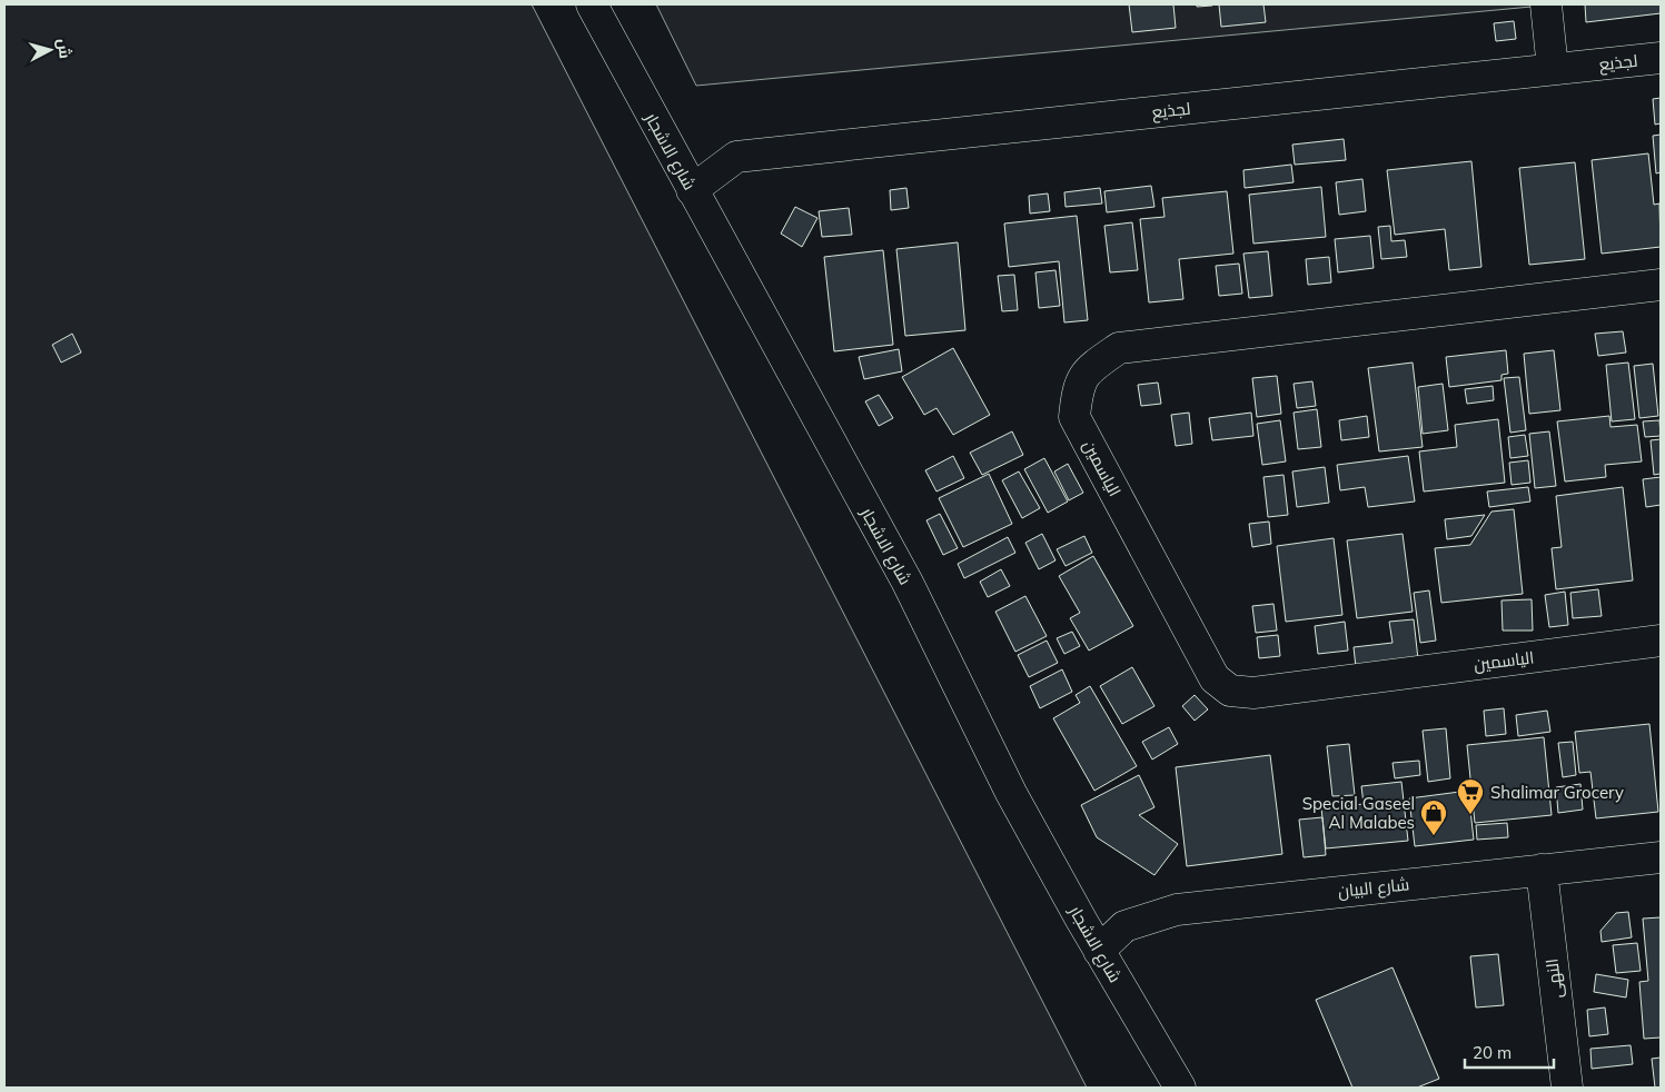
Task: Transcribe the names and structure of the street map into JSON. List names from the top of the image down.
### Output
{
  "streets": {
    "street": [
      "لجذيع",
      "شارع الاشجار",
      "الياسمين",
      "شارع البيان",
      "النهى"
    ]
  },
  "crossings": [
    ["لجذيع", "شارع الاشجار"],
    ["شارع الاشجار", "شارع البيان"],
    ["شارع البيان", "النهى"]
  ],
  "places": {
    "supermarket": ["Shalimar Grocery"],
    "shop": ["Special Gaseel Al Malabes"]
  },
  "scale_bar": "20 m",
  "north": "right"
}
